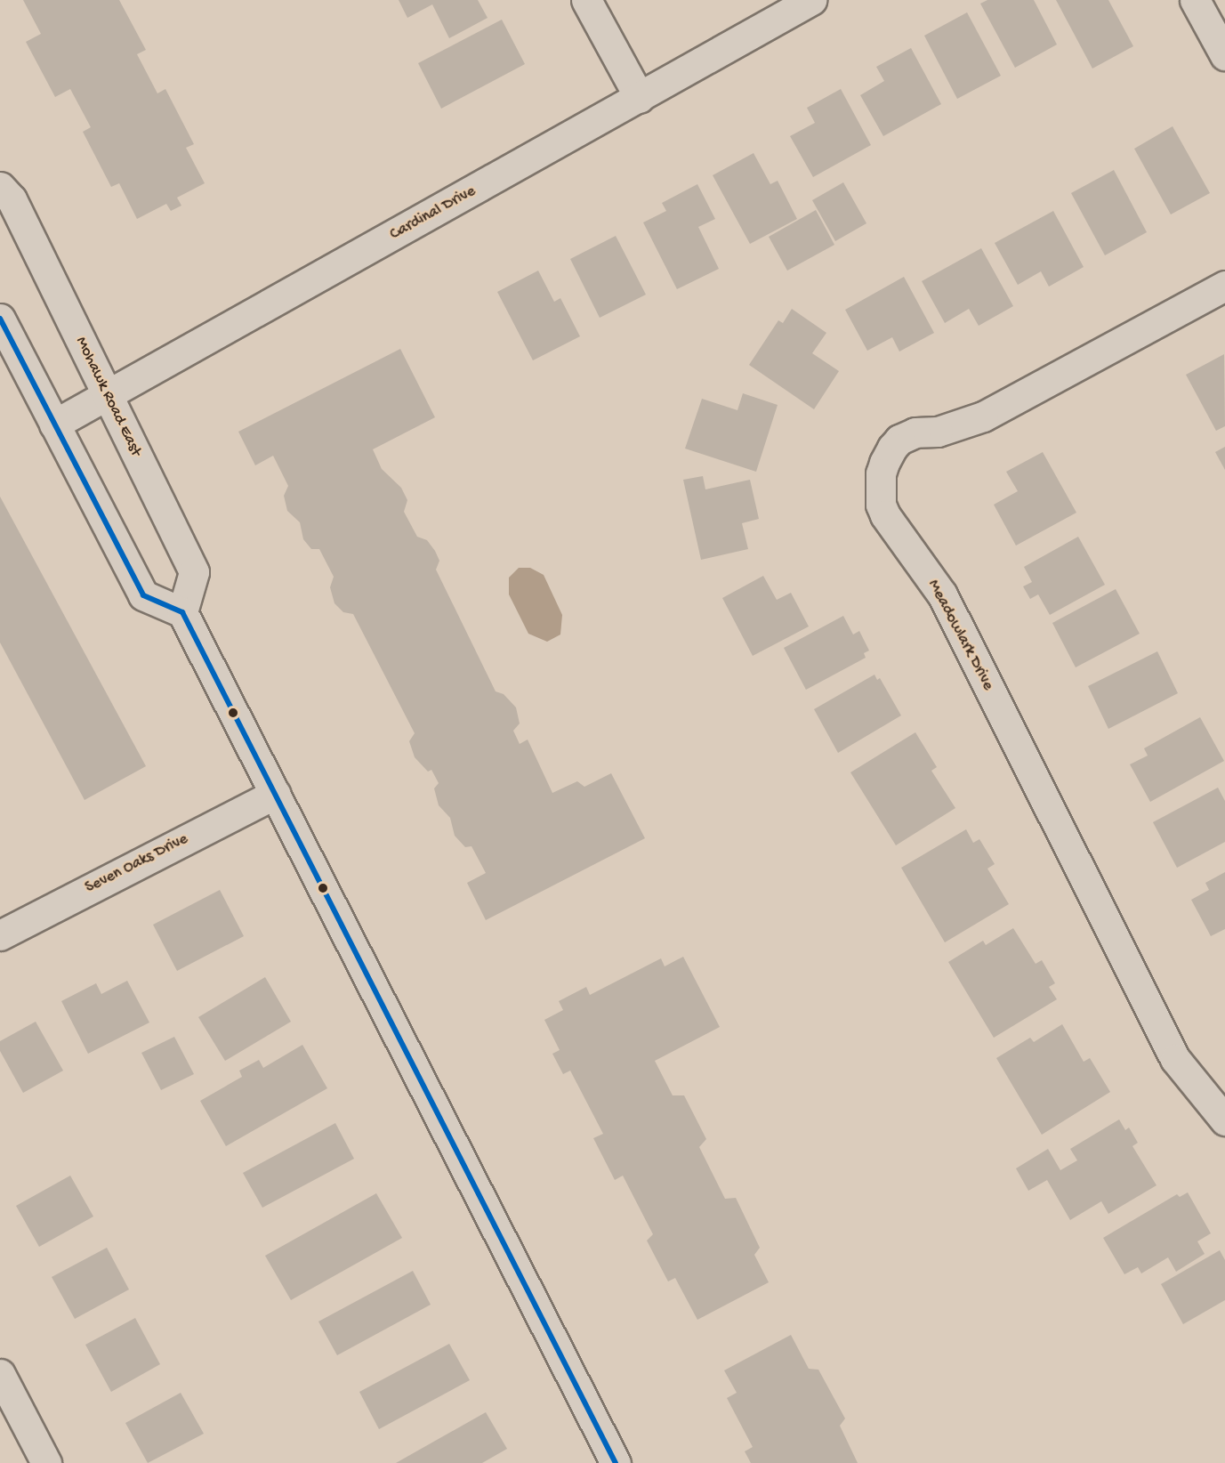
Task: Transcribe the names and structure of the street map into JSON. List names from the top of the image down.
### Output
{
  "streets": {
    "street": [
      "Cardinal Drive",
      "Mohawk Road East",
      "Meadowlark Drive",
      "Seven Oaks Drive"
    ]
  },
  "crossings": [
    ["Cardinal Drive", "Mohawk Road East"]
  ]
}
